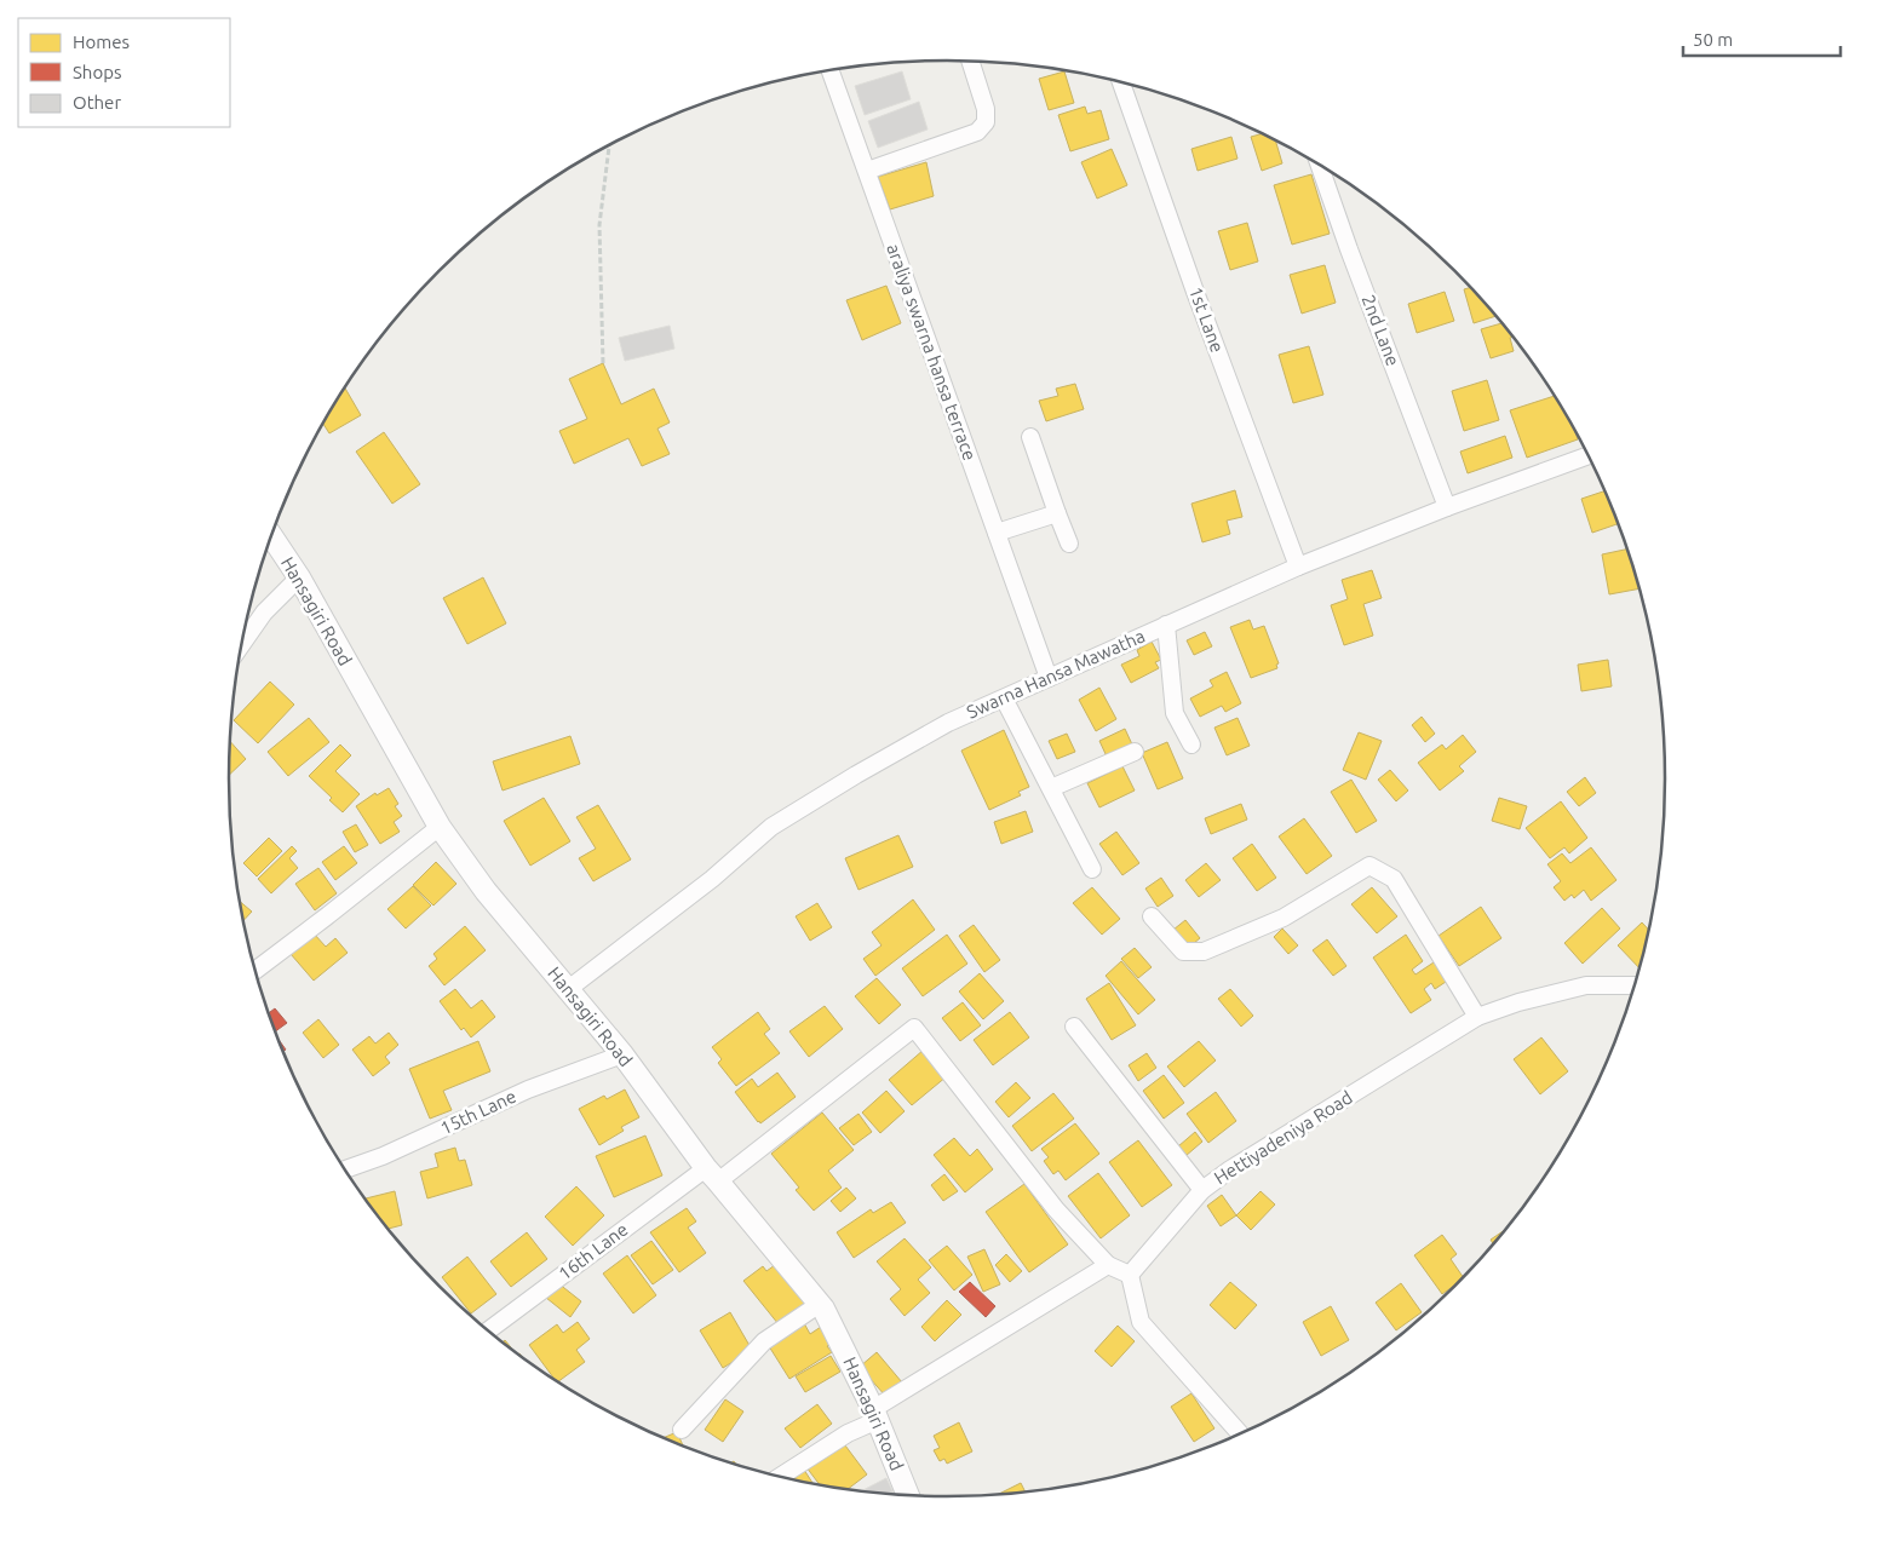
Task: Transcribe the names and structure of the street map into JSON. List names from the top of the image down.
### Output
{
  "streets": {
    "street": [
      "1st Lane",
      "2nd Lane",
      "araliya swarna hansa terrace",
      "Hansagiri Road",
      "Swarna Hansa Mawatha",
      "15th Lane",
      "Hettiyadeniya Road",
      "16th Lane"
    ]
  },
  "crossings": [
    ["1st Lane", "Swarna Hansa Mawatha"],
    ["2nd Lane", "Swarna Hansa Mawatha"],
    ["araliya swarna hansa terrace", "Swarna Hansa Mawatha"],
    ["Hansagiri Road", "Swarna Hansa Mawatha"],
    ["Hansagiri Road", "15th Lane"],
    ["Hansagiri Road", "16th Lane"]
  ],
  "legend": ["Homes", "Shops", "Other"],
  "scale_bar": "50 m"
}
